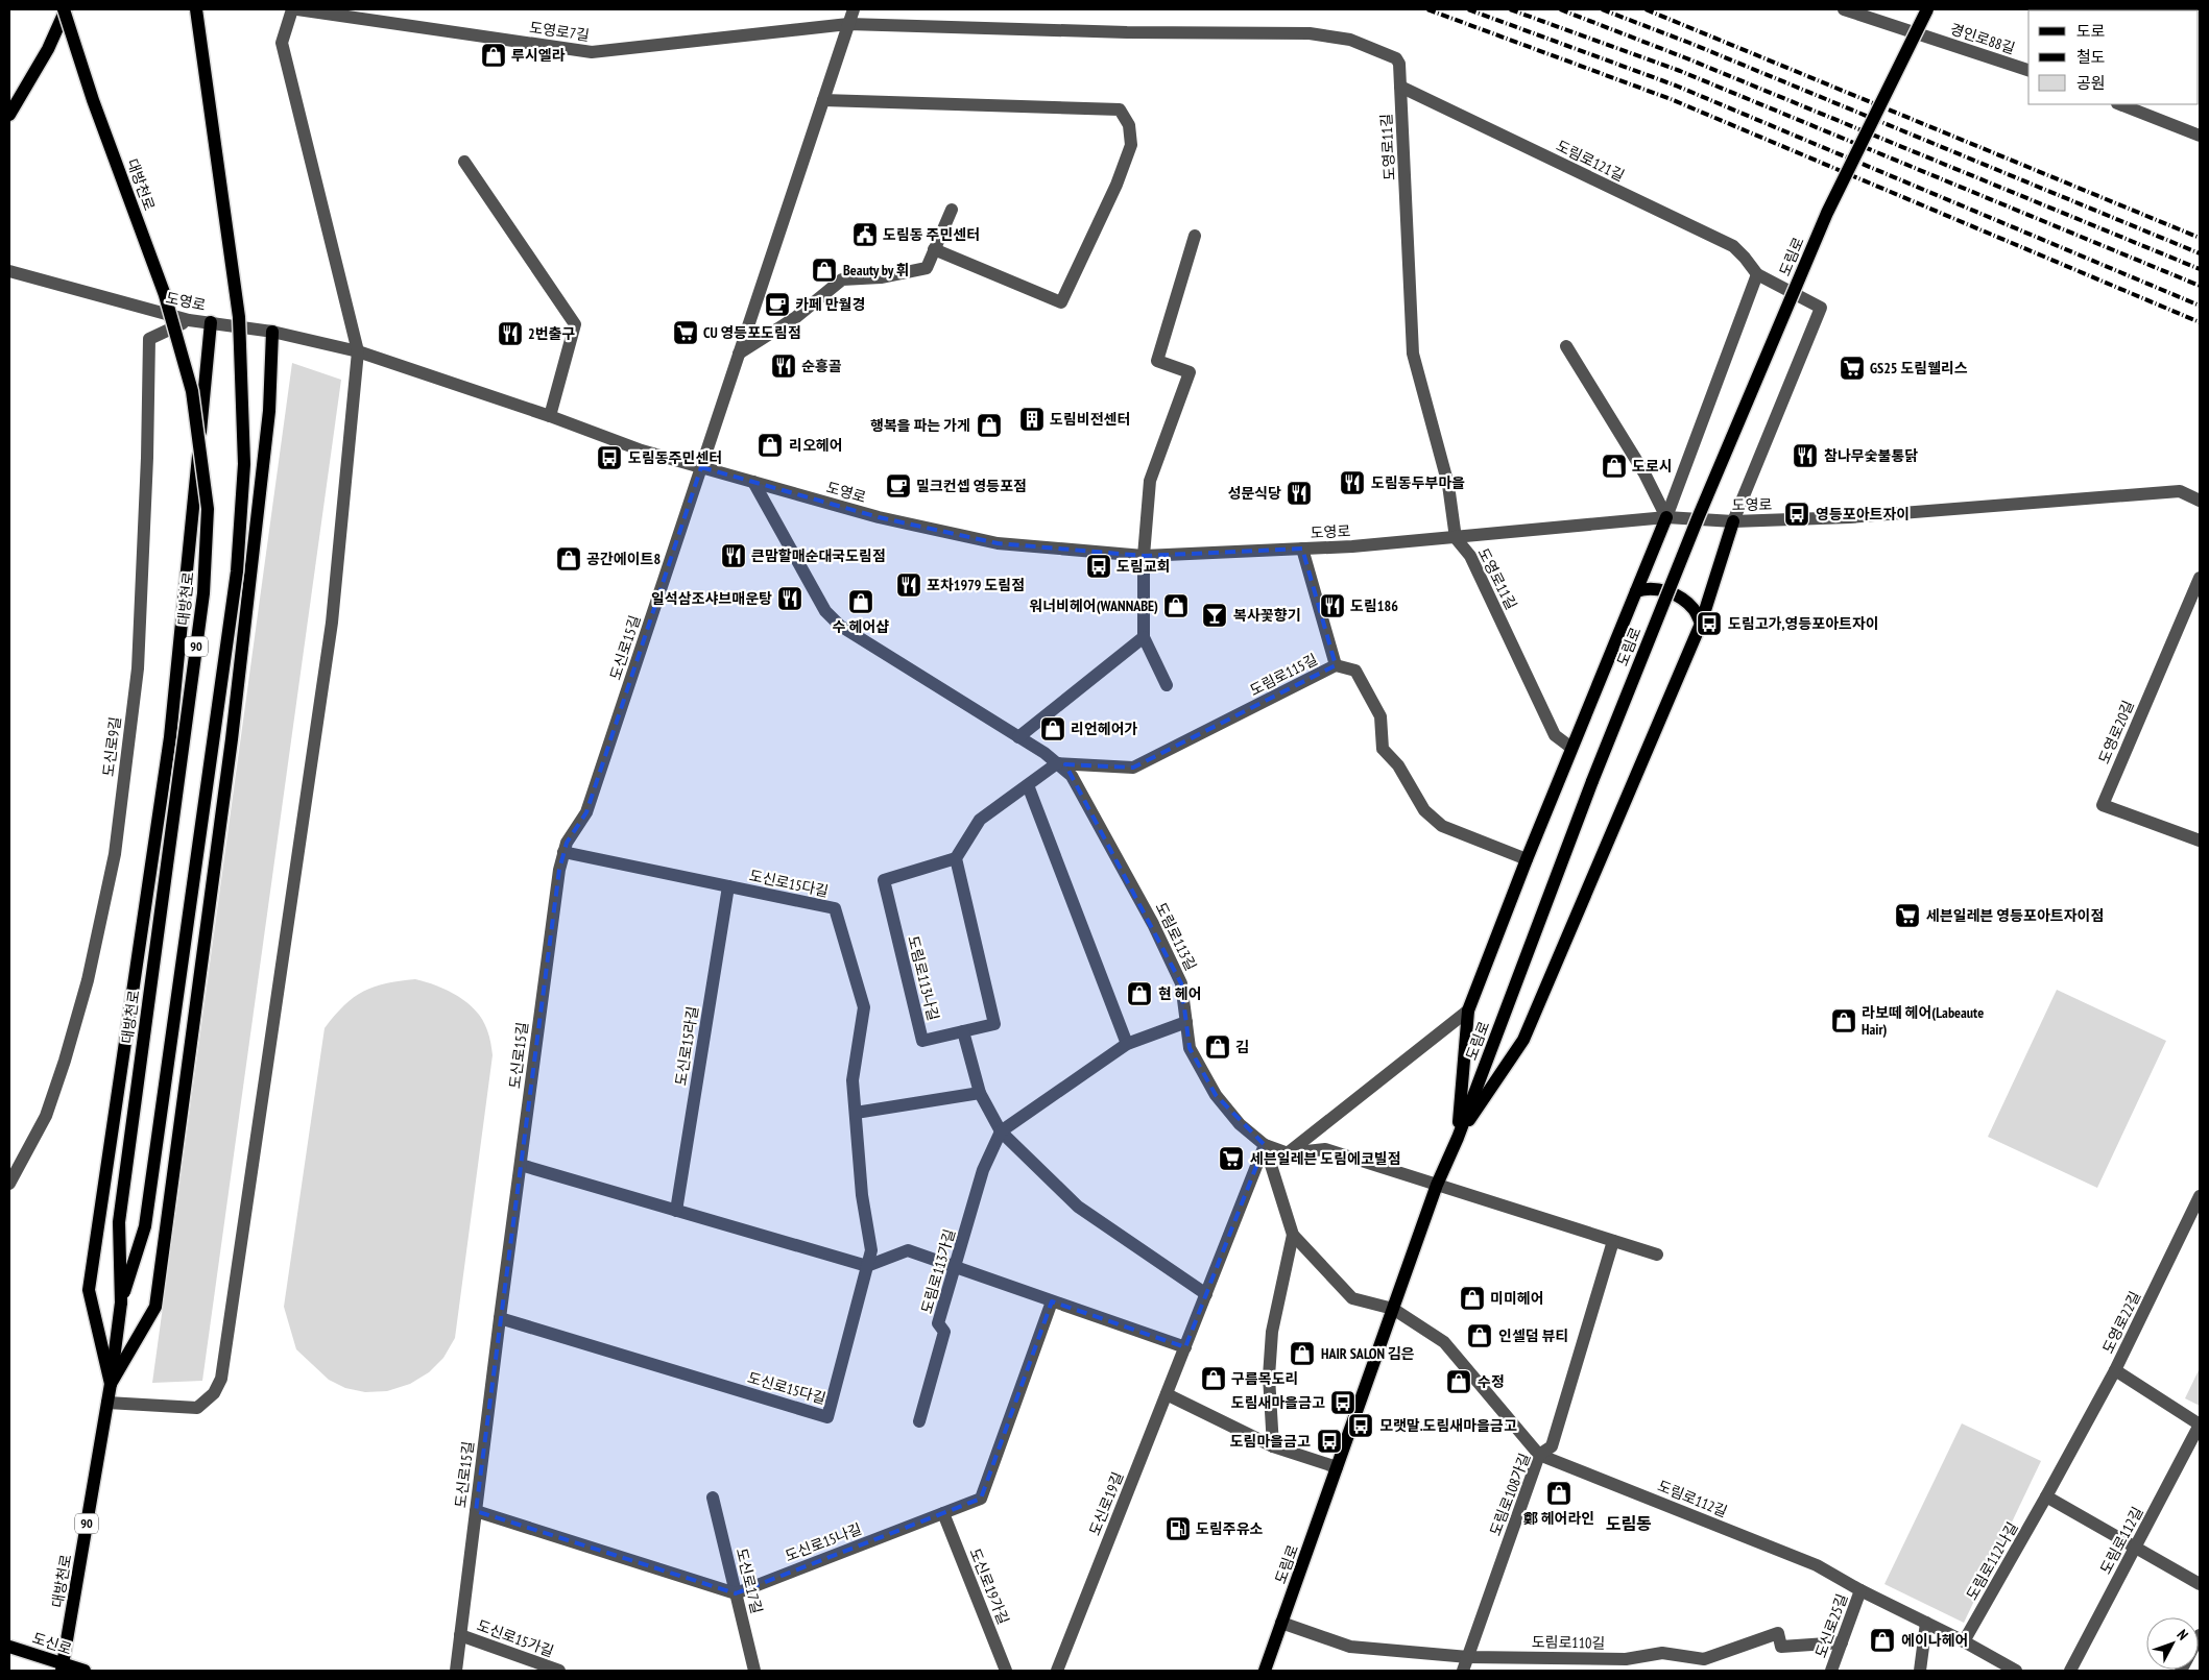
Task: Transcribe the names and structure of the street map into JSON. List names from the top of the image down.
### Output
{
  "streets": {
    "main road": [
      "대방천로",
      "도림로",
      "90",
      "도신로"
    ],
    "street": [
      "도영로7길",
      "경인로88길",
      "도영로11길",
      "도림로121길",
      "도영로",
      "도신로15길",
      "도림로115길",
      "도영로20길",
      "도신로9길",
      "도신로15다길",
      "도림로113길",
      "도림로113나길",
      "도신로15라길",
      "도림로113가길",
      "도영로22길",
      "도림로108가길",
      "도림로112길",
      "도신로19길",
      "도신로15나길",
      "도림로112나길",
      "도신로17길",
      "도신로19가길",
      "도신로25길",
      "도신로15가길",
      "도림로110길"
    ]
  },
  "crossings": [
    ["도영로7길", "도영로11길"],
    ["도영로11길", "도림로121길"],
    ["도영로11길", "도영로"],
    ["대방천로", "도신로"],
    ["도림로", "도림로113길"],
    ["도림로", "도림로112길"],
    ["도림로", "도림로110길"],
    ["도영로", "도신로15길"],
    ["도영로", "도림로115길"],
    ["도영로", "도신로9길"],
    ["도영로", "도림로113길"],
    ["도신로15길", "도신로15다길"],
    ["도신로15길", "도신로15가길"],
    ["도림로115길", "도림로113길"],
    ["도신로15다길", "도신로15라길"],
    ["도림로113길", "도림로113가길"],
    ["도림로113길", "도신로19길"],
    ["도영로22길", "도림로112길"],
    ["도영로22길", "도림로112나길"],
    ["도림로108가길", "도림로112길"],
    ["도림로108가길", "도림로110길"],
    ["도림로112길", "도림로112나길"],
    ["도림로112길", "도신로25길"],
    ["도신로15나길", "도신로17길"],
    ["도신로15나길", "도신로19가길"],
    ["도신로25길", "도림로110길"]
  ],
  "districts": ["도림동"],
  "places": {
    "shop": [
      "루시엘라",
      "Beauty by 휘",
      "행복을 파는 가게",
      "리오헤어",
      "도로시",
      "공간에이트8",
      "수 헤어샵",
      "워너비헤어(WANNABE)",
      "리언헤어가",
      "현 헤어",
      "라보떼 헤어(Labeaute Hair)",
      "김",
      "미미헤어",
      "인셀덤 뷰티",
      "HAIR SALON 김은",
      "구름목도리",
      "수정",
      "鄭 헤어라인",
      "에이나헤어"
    ],
    "public building": ["도림동 주민센터"],
    "cafe": ["카페 만월경", "밀크컨셉 영등포점"],
    "supermarket": [
      "CU 영등포도림점",
      "GS25 도림웰리스",
      "세븐일레븐 영등포아트자이점",
      "세븐일레븐 도림에코빌점"
    ],
    "restaurant": [
      "2번출구",
      "순흥골",
      "참나무숯불통닭",
      "도림동두부마을",
      "성문식당",
      "큰맘할매순대국도림점",
      "포차1979 도림점",
      "일석삼조샤브매운탕",
      "도림186"
    ],
    "building": ["도림비전센터"],
    "bus stop": [
      "도림동주민센터",
      "영등포아트자이",
      "도림교회",
      "도림고가,영등포아트자이",
      "도림새마을금고",
      "모랫말.도림새마을금고",
      "도림마을금고"
    ],
    "bar": ["복사꽃향기"],
    "fuel station": ["도림주유소"]
  },
  "legend": ["도로", "철도", "공원"],
  "north": "top right"
}
